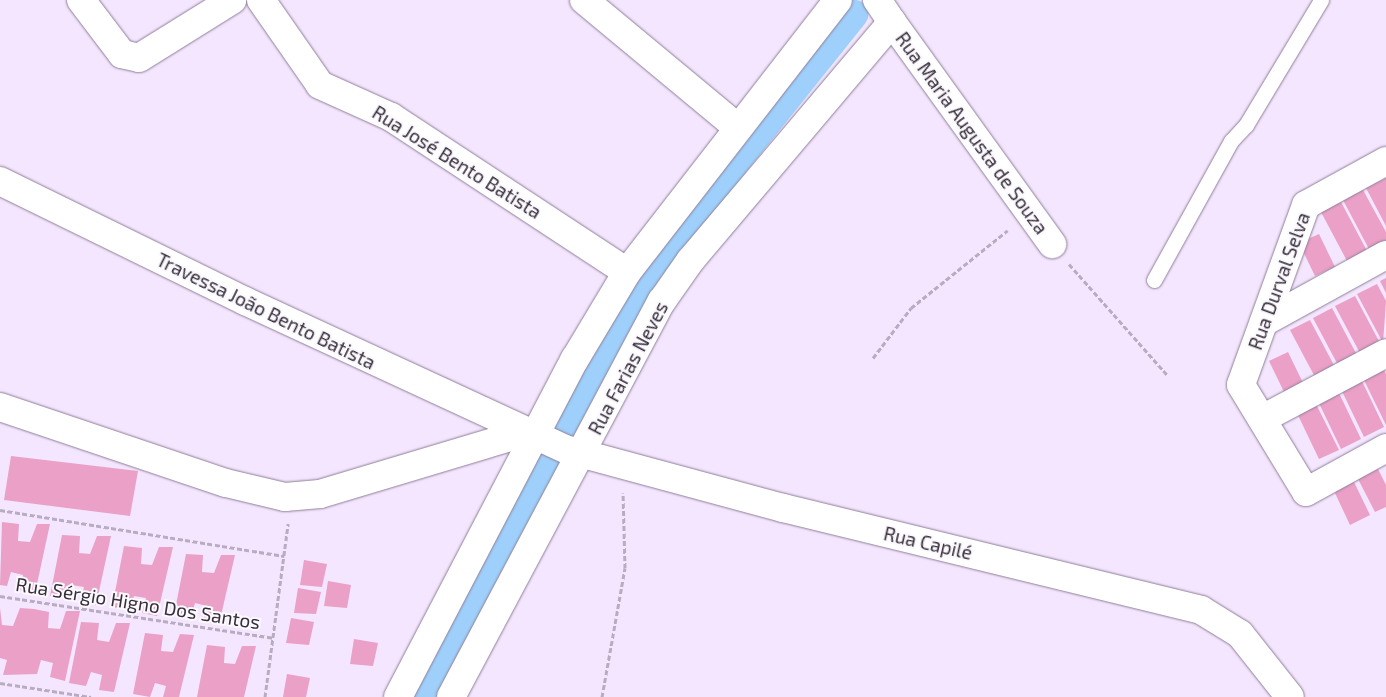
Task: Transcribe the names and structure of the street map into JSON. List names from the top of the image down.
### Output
{
  "streets": {
    "street": [
      "Rua Maria Augusta de Souza",
      "Rua José Bento Batista",
      "Rua Durval Selva",
      "Travessa João Bento Batista",
      "Rua Farias Neves",
      "Rua Capilé"
    ],
    "path": ["Rua Sérgio Higno Dos Santos"]
  },
  "crossings": [
    ["Rua Maria Augusta de Souza", "Rua Farias Neves"],
    ["Travessa João Bento Batista", "Rua Capilé"],
    ["Rua Farias Neves", "Rua Capilé"]
  ]
}
